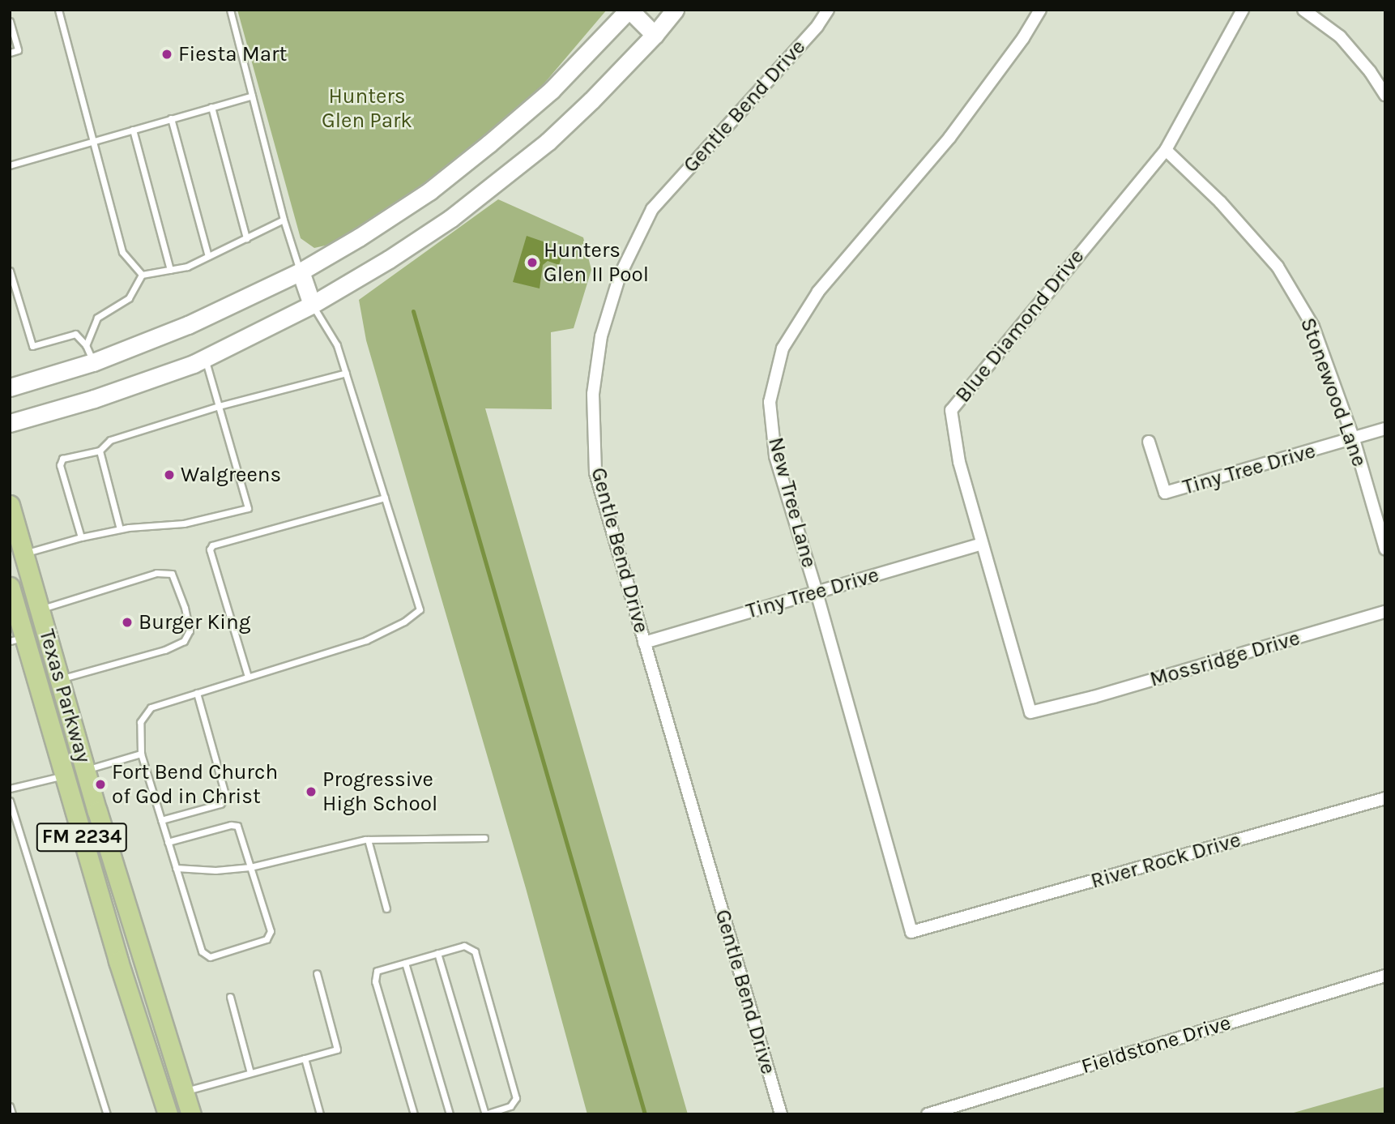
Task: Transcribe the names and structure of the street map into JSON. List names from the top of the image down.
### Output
{
  "streets": {
    "main road": ["Texas Parkway", "FM 2234"],
    "street": [
      "Gentle Bend Drive",
      "Blue Diamond Drive",
      "Stonewood Lane",
      "Tiny Tree Drive",
      "New Tree Lane",
      "Mossridge Drive",
      "River Rock Drive",
      "Fieldstone Drive"
    ]
  },
  "crossings": [
    ["Gentle Bend Drive", "Tiny Tree Drive"],
    ["Blue Diamond Drive", "Stonewood Lane"],
    ["Blue Diamond Drive", "Tiny Tree Drive"],
    ["Blue Diamond Drive", "Mossridge Drive"],
    ["Stonewood Lane", "Tiny Tree Drive"],
    ["Tiny Tree Drive", "New Tree Lane"],
    ["New Tree Lane", "River Rock Drive"]
  ],
  "parks": ["Hunters Glen Park"],
  "places": [
    "Fiesta Mart",
    "Hunters Glen II Pool",
    "Walgreens",
    "Burger King",
    "Fort Bend Church of God in Christ",
    "Progressive High School"
  ]
}
